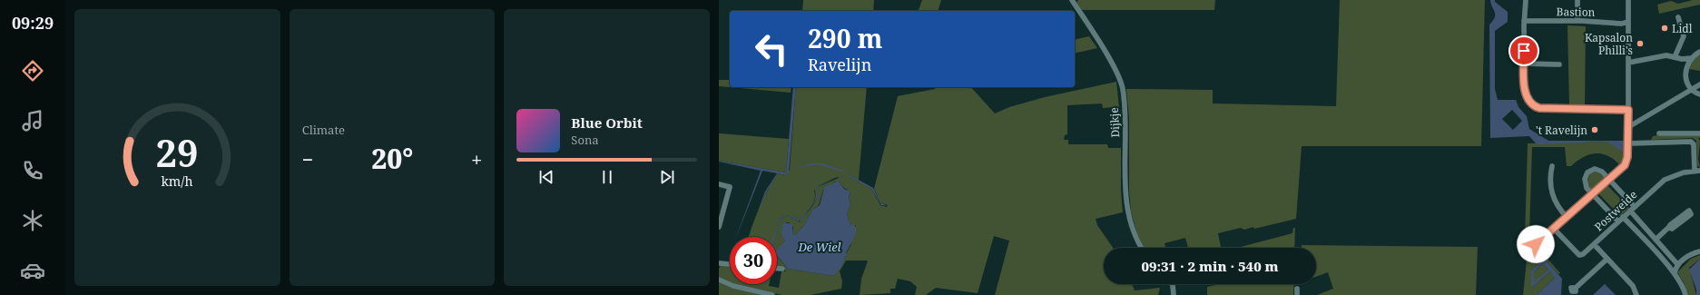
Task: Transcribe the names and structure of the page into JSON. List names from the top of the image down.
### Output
{
  "streets": {
    "street": ["Bastion", "Dijkje", "Postweide"]
  },
  "water": ["De Wiel"],
  "places": ["Lidl", "Kapsalon Philli's", "'t Ravelijn"],
  "page": {
    "tabs": "09:29",
    "tile": "Climate",
    "turn": ["290 m", "Ravelijn"],
    "song": ["Blue Orbit", "Sona"],
    "heat": ["−", "20°", "+"],
    "limit": "30",
    "trip": "09:31 · 2 min · 540 m",
    "gauge": ["29", "km/h"]
  }
}
